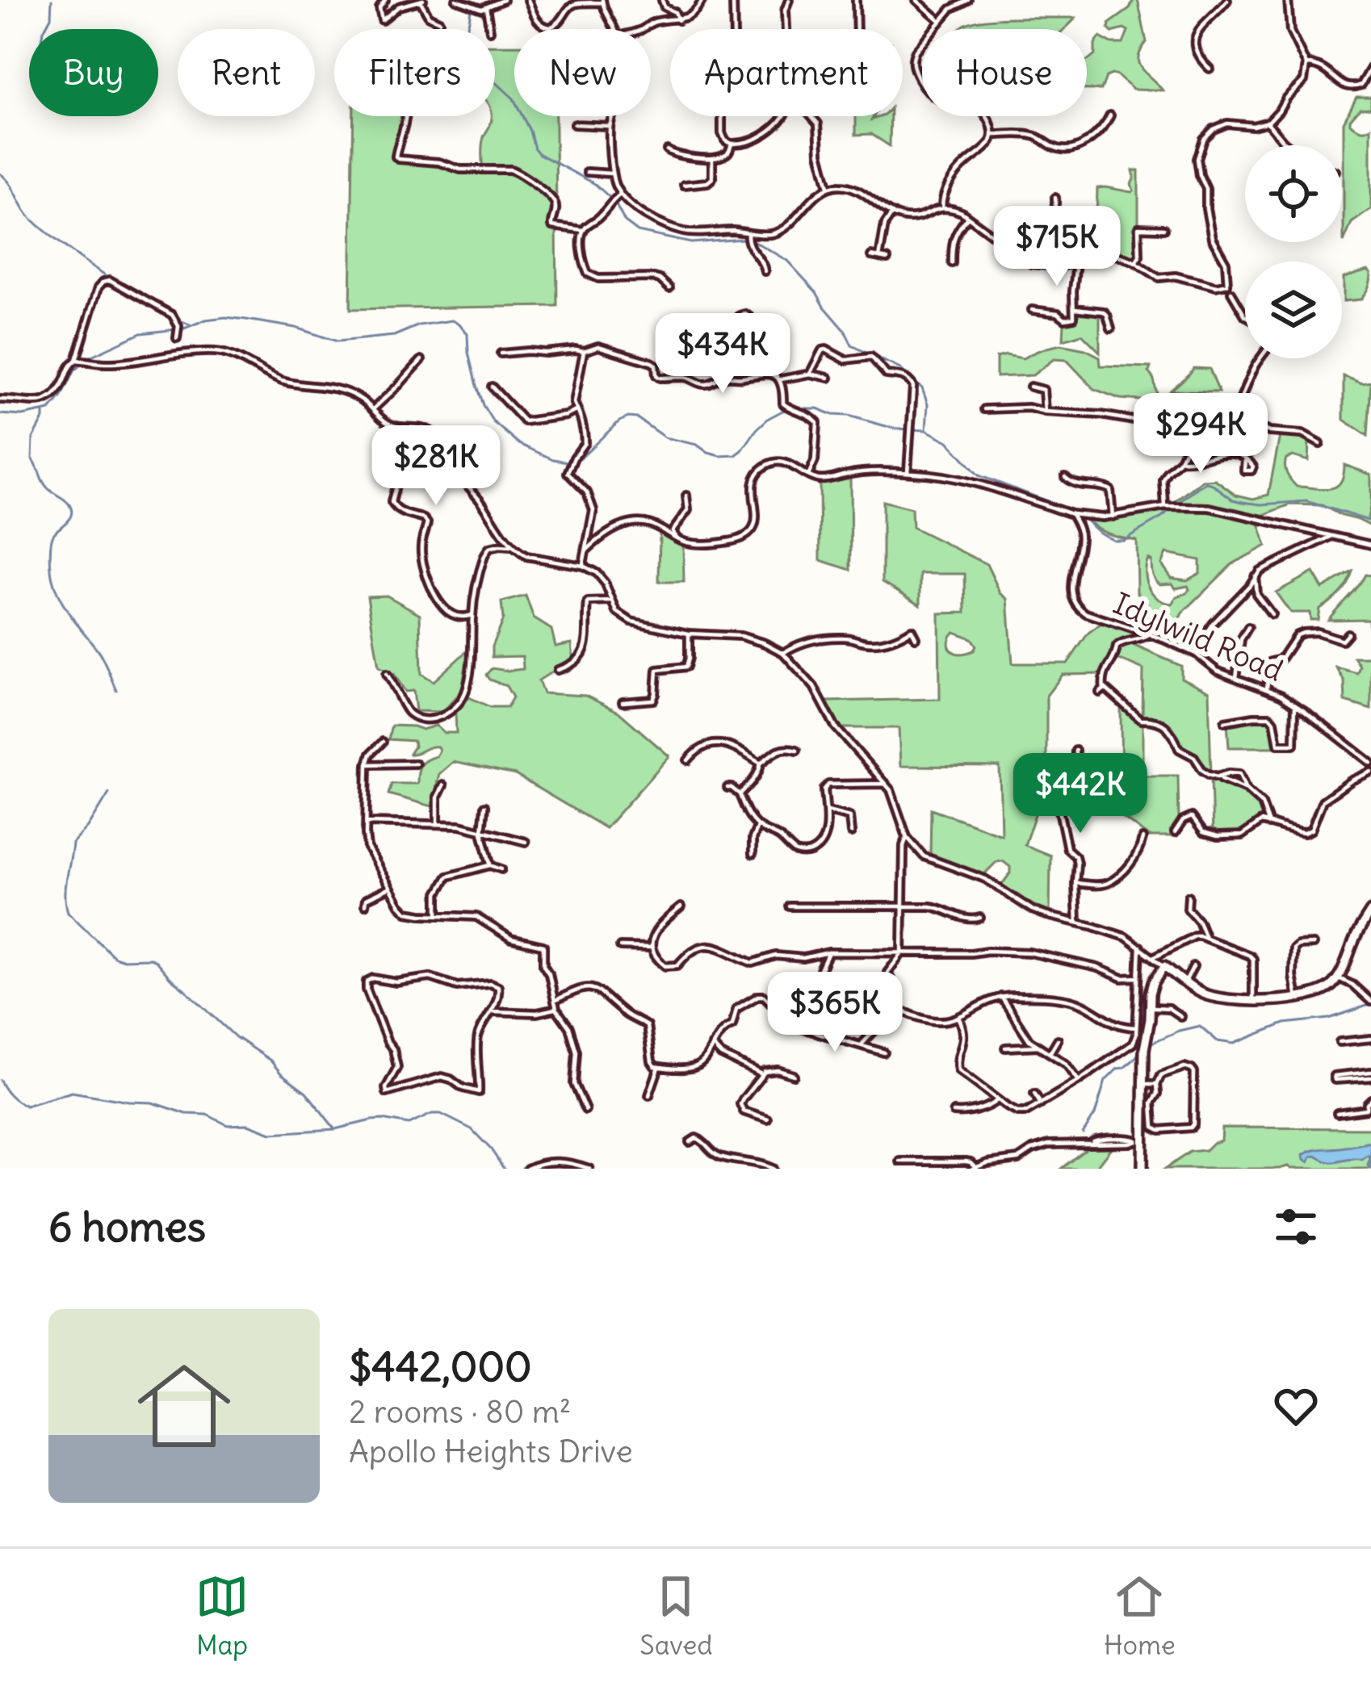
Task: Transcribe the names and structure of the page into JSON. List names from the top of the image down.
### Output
{
  "streets": {
    "street": ["Idylwild Road"]
  },
  "page": {
    "chip": [
      "Buy",
      "Rent",
      "Filters",
      "New",
      "Apartment",
      "House"
    ],
    "price": [
      "$715K",
      "$434K",
      "$294K",
      "$281K",
      "$442K",
      "$365K"
    ],
    "heading": "6 homes",
    "list": [
      {
        "name": "$442,000",
        "note": "2 rooms · 80 m² · Apollo Heights Drive"
      }
    ],
    "tabs": ["Map", "Saved", "Home"]
  }
}
